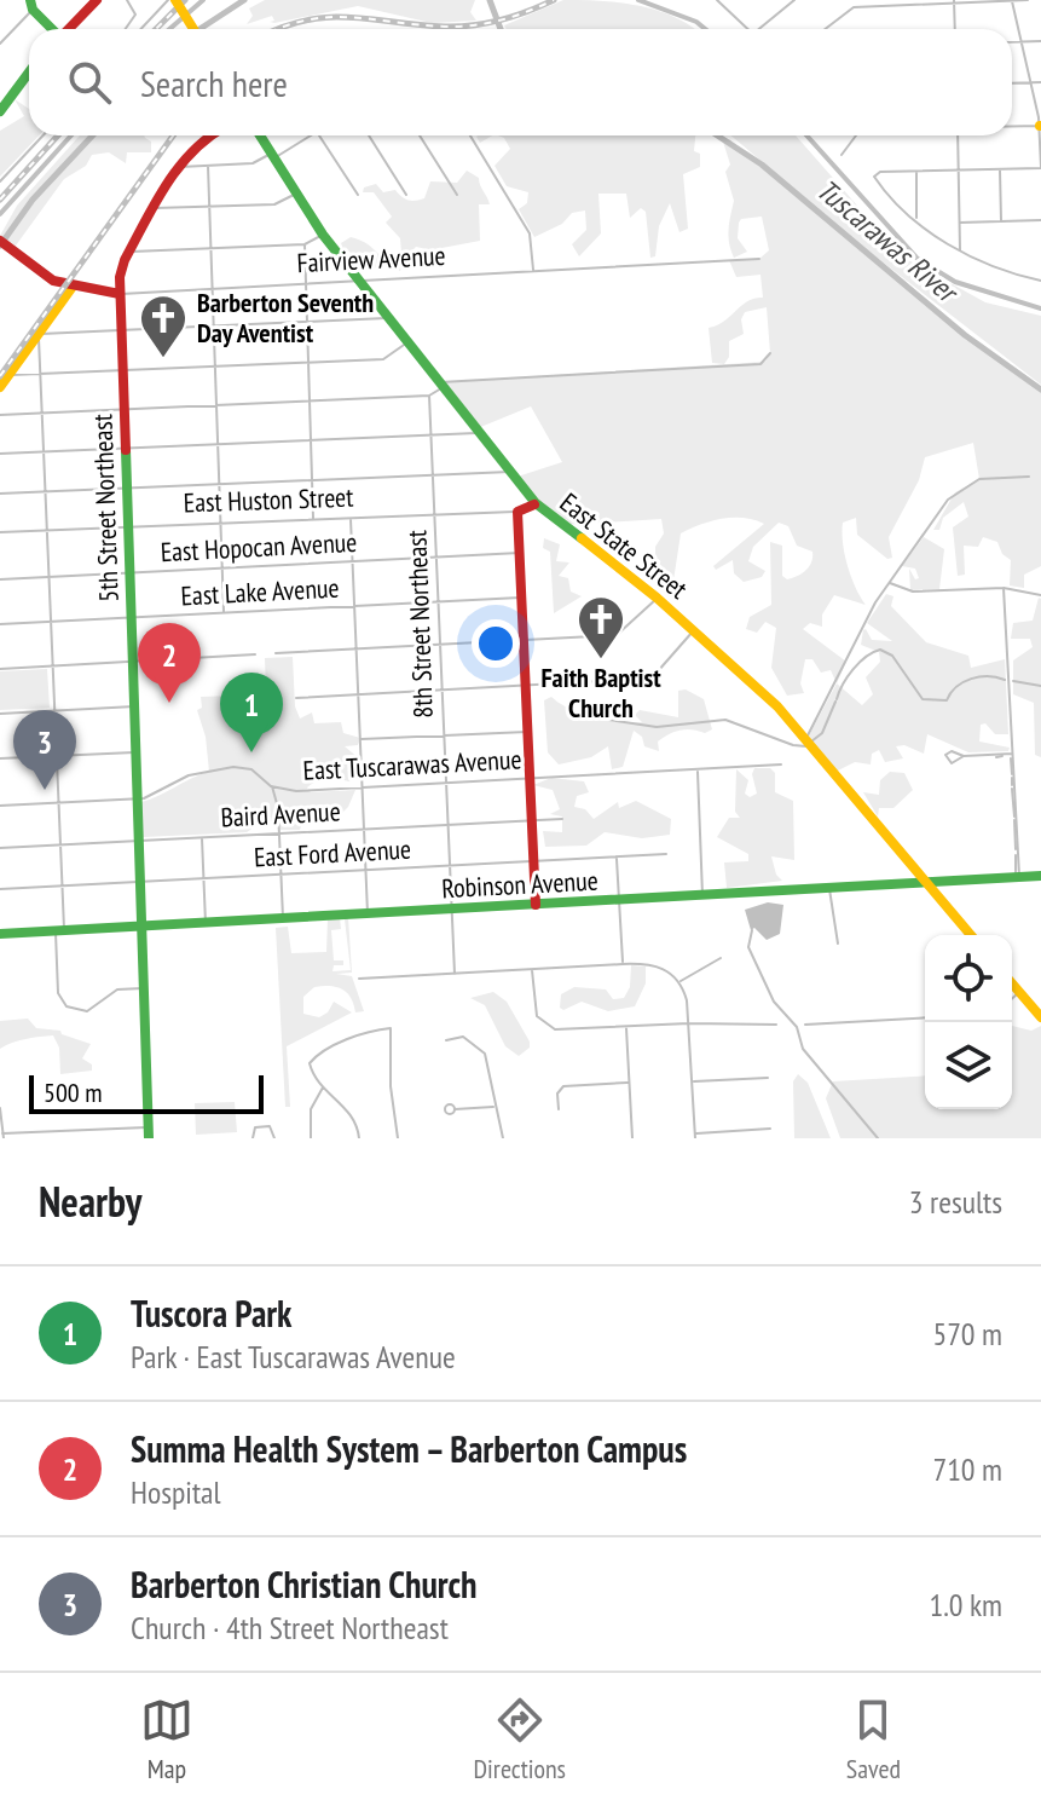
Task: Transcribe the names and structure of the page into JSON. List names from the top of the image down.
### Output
{
  "streets": {
    "main road": [
      "Fairview Avenue",
      "East Huston Street",
      "5th Street Northeast",
      "East State Street",
      "Robinson Avenue"
    ],
    "street": [
      "East Hopocan Avenue",
      "East Lake Avenue",
      "8th Street Northeast",
      "East Tuscarawas Avenue",
      "Baird Avenue",
      "East Ford Avenue"
    ]
  },
  "crossings": [
    ["Fairview Avenue", "5th Street Northeast"],
    ["Fairview Avenue", "East State Street"],
    ["East Huston Street", "5th Street Northeast"],
    ["East Huston Street", "East State Street"],
    ["East Huston Street", "8th Street Northeast"],
    ["5th Street Northeast", "East Hopocan Avenue"],
    ["5th Street Northeast", "East Lake Avenue"],
    ["5th Street Northeast", "East Tuscarawas Avenue"],
    ["5th Street Northeast", "Baird Avenue"],
    ["5th Street Northeast", "East Ford Avenue"],
    ["5th Street Northeast", "Robinson Avenue"],
    ["East State Street", "Robinson Avenue"],
    ["East Hopocan Avenue", "8th Street Northeast"],
    ["East Lake Avenue", "8th Street Northeast"],
    ["8th Street Northeast", "East Tuscarawas Avenue"],
    ["8th Street Northeast", "Baird Avenue"],
    ["8th Street Northeast", "East Ford Avenue"],
    ["8th Street Northeast", "Robinson Avenue"]
  ],
  "water": ["Tuscarawas River"],
  "places": {
    "church": ["Barberton Seventh Day Aventist", "Faith Baptist Church"]
  },
  "scale_bar": "500 m",
  "page": {
    "search": "Search here",
    "pins": ["2", "1", "3"],
    "scale": "500 m",
    "heading": ["Nearby", "3 results"],
    "list": [
      {
        "mark": "1",
        "name": "Tuscora Park",
        "note": "Park · East Tuscarawas Avenue",
        "value": "570 m"
      },
      {
        "mark": "2",
        "name": "Summa Health System – Barberton Campus",
        "note": "Hospital",
        "value": "710 m"
      },
      {
        "mark": "3",
        "name": "Barberton Christian Church",
        "note": "Church · 4th Street Northeast",
        "value": "1.0 km"
      }
    ],
    "nav": ["Map", "Directions", "Saved"]
  }
}
